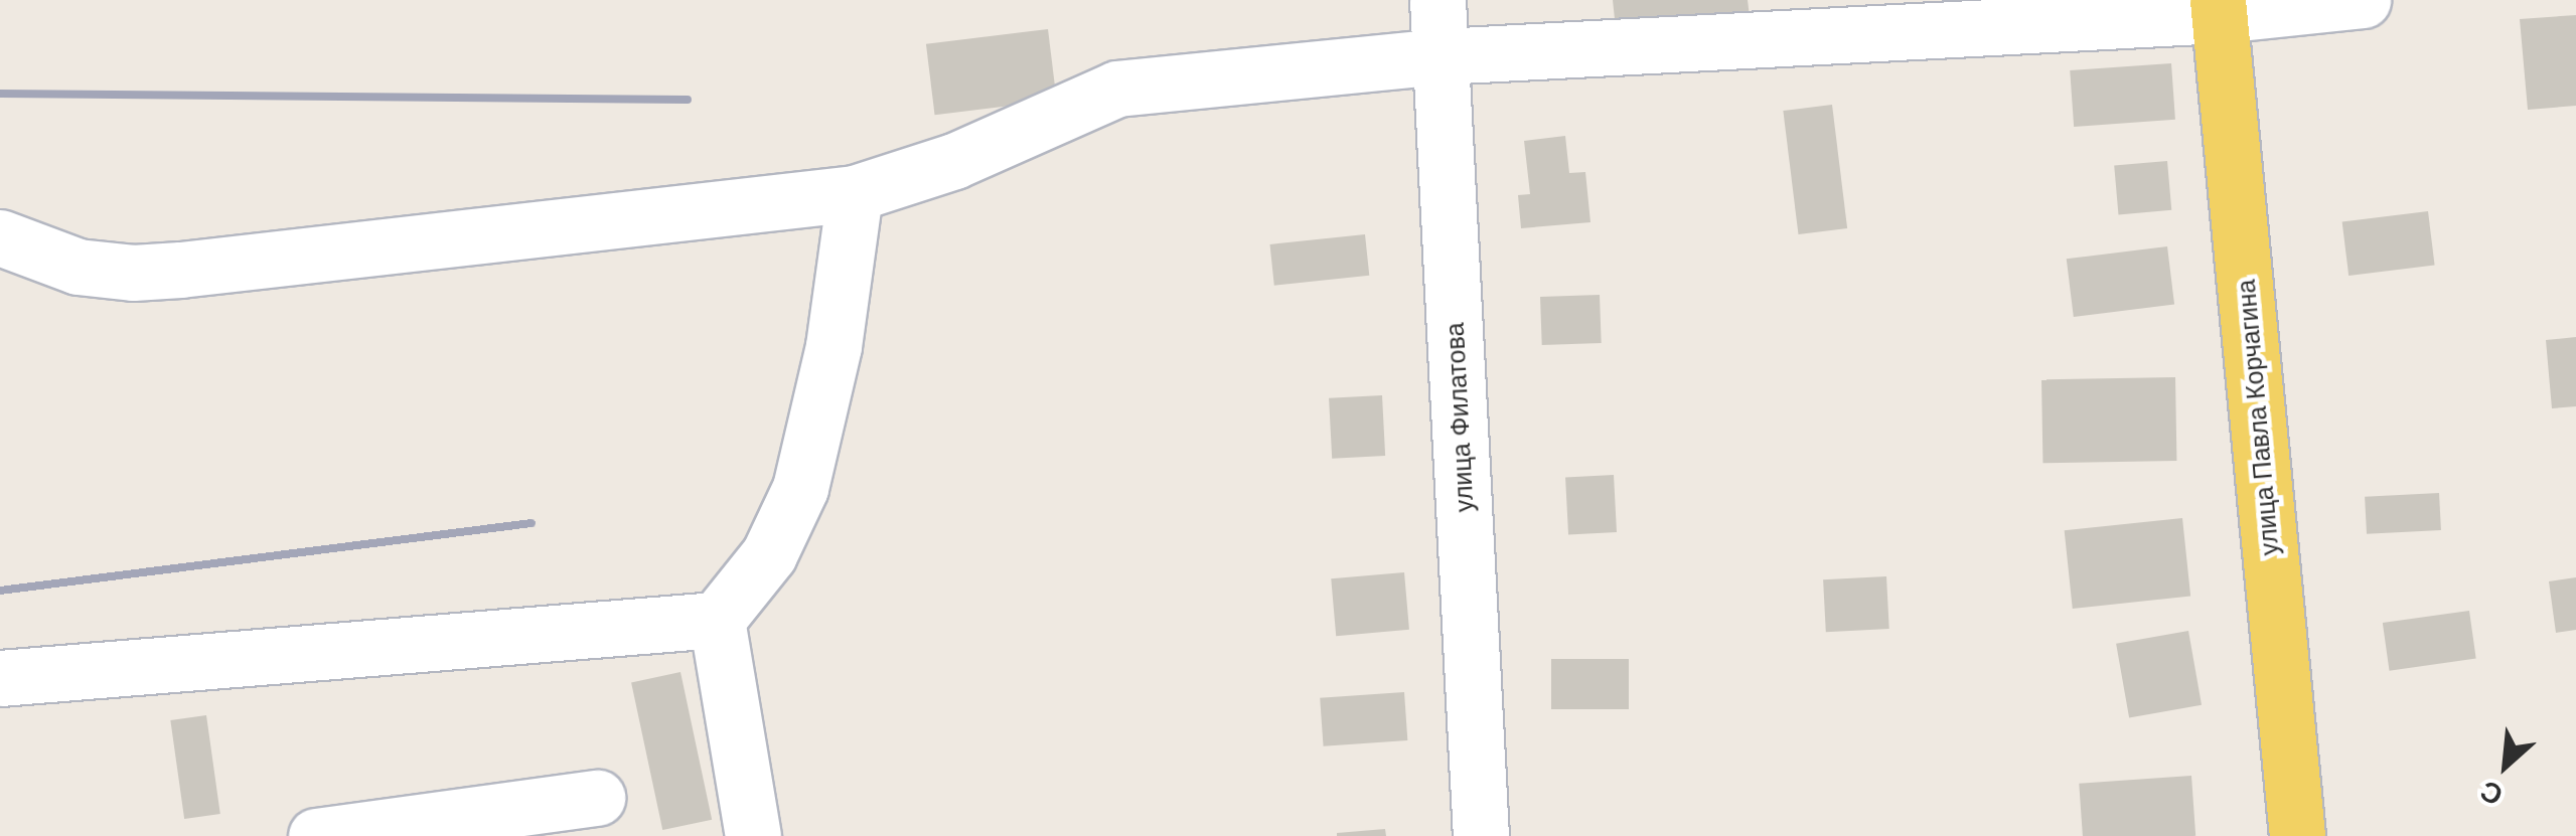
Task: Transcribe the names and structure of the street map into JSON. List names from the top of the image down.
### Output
{
  "streets": {
    "main road": ["улица Павла Корчагина"],
    "street": ["улица Филатова"]
  },
  "north": "bottom left"
}
